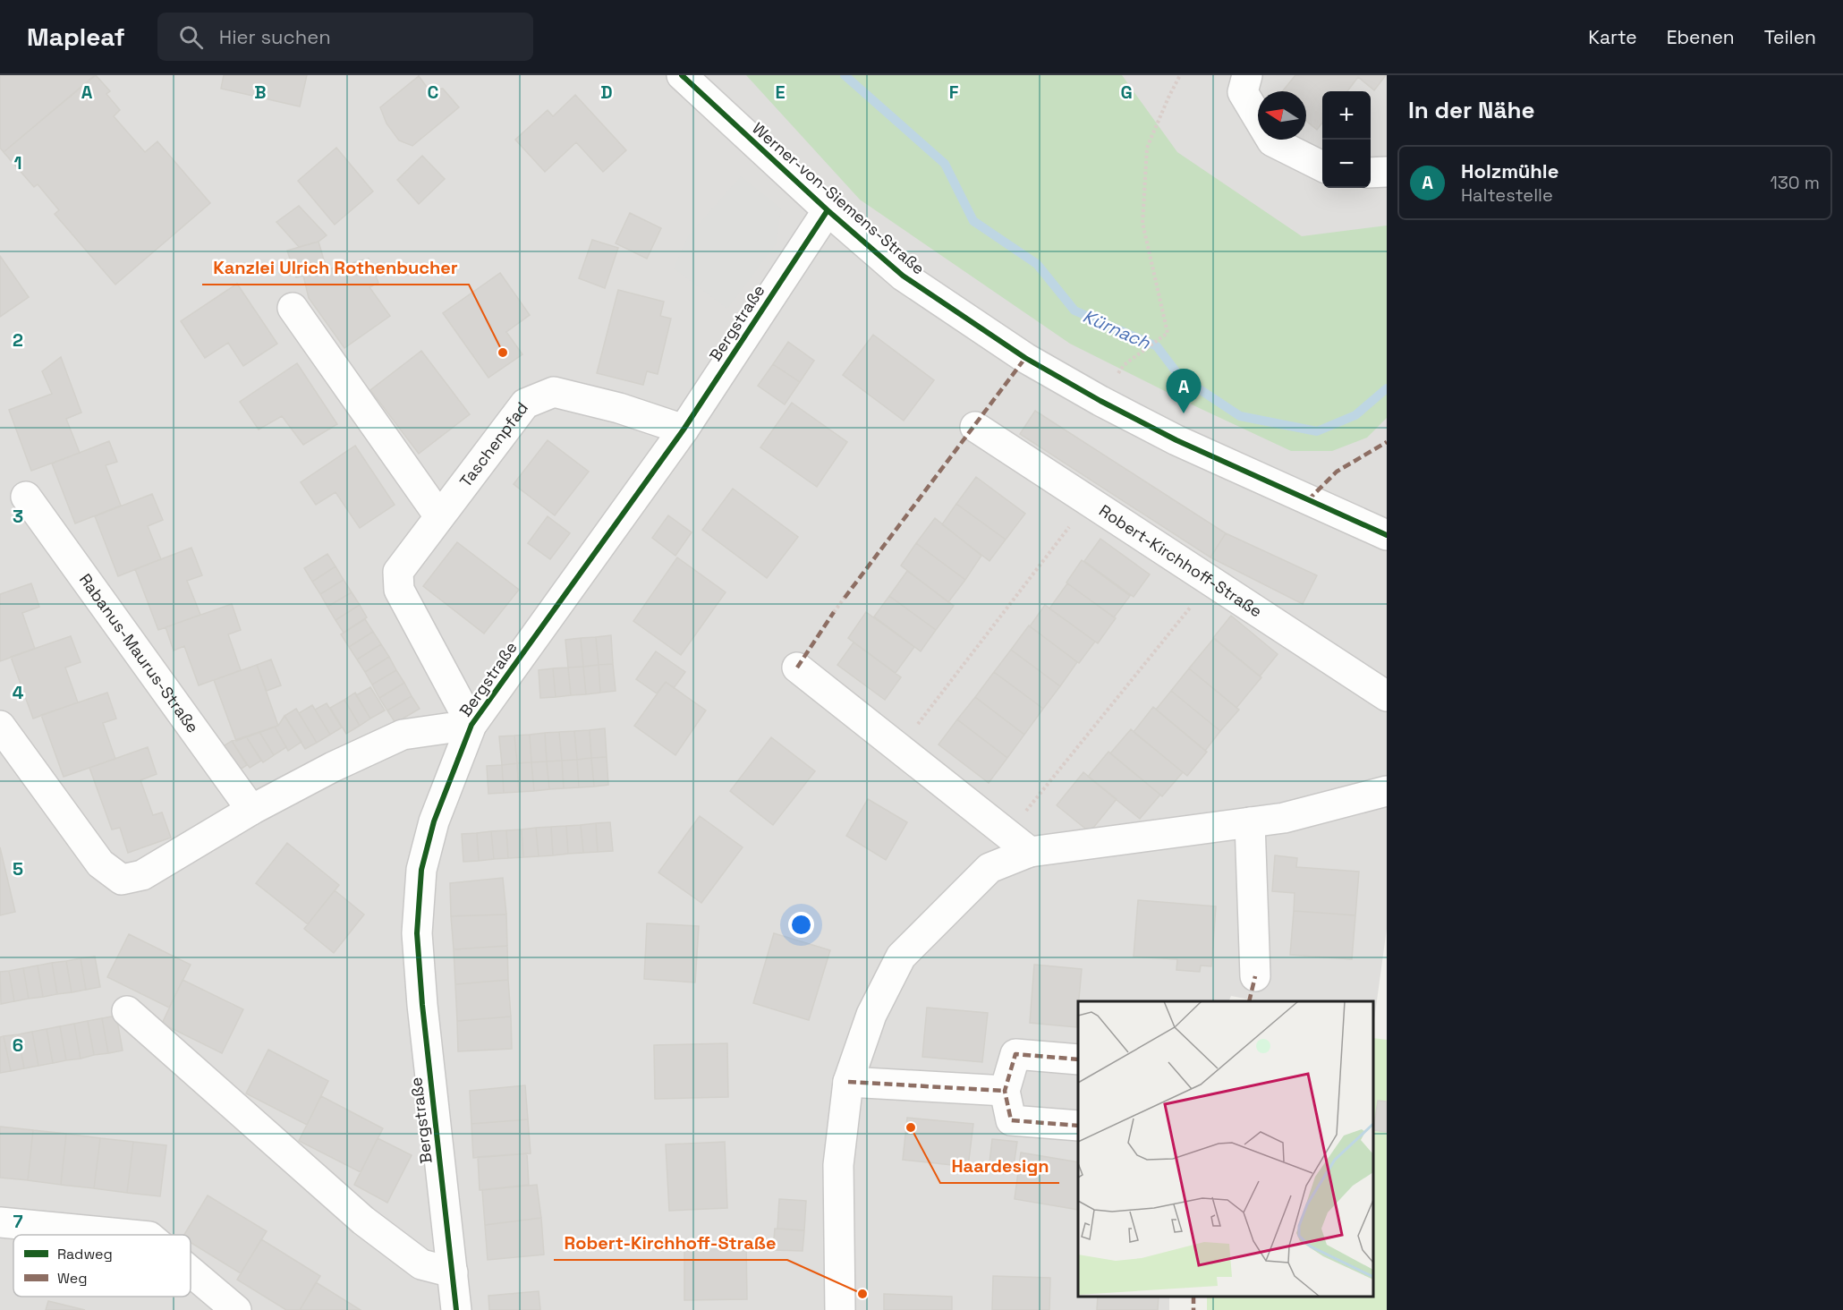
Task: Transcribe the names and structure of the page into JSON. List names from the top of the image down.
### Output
{
  "streets": {
    "street": [
      "Werner-von-Siemens-Straße",
      "Bergstraße",
      "Taschenpfad",
      "Robert-Kirchhoff-Straße",
      "Rabanus-Maurus-Straße"
    ]
  },
  "crossings": [
    ["Werner-von-Siemens-Straße", "Bergstraße"],
    ["Bergstraße", "Taschenpfad"]
  ],
  "water": ["Kürnach"],
  "places": ["Kanzlei Ulrich Rothenbucher", "Haardesign", "Robert-Kirchhoff-Straße"],
  "legend": ["Radweg", "Weg"],
  "north": "left",
  "page": {
    "header": "Mapleaf",
    "search": "Hier suchen",
    "nav": ["Karte", "Ebenen", "Teilen"],
    "heading": "In der Nähe",
    "map_buttons": ["+", "−"],
    "list": [
      {
        "mark": "A",
        "name": "Holzmühle",
        "note": "Haltestelle",
        "value": "130 m"
      }
    ],
    "pins": "A"
  },
  "grid": {
    "columns": [
      "A",
      "B",
      "C",
      "D",
      "E",
      "F",
      "G"
    ],
    "rows": [
      "1",
      "2",
      "3",
      "4",
      "5",
      "6",
      "7"
    ]
  }
}
